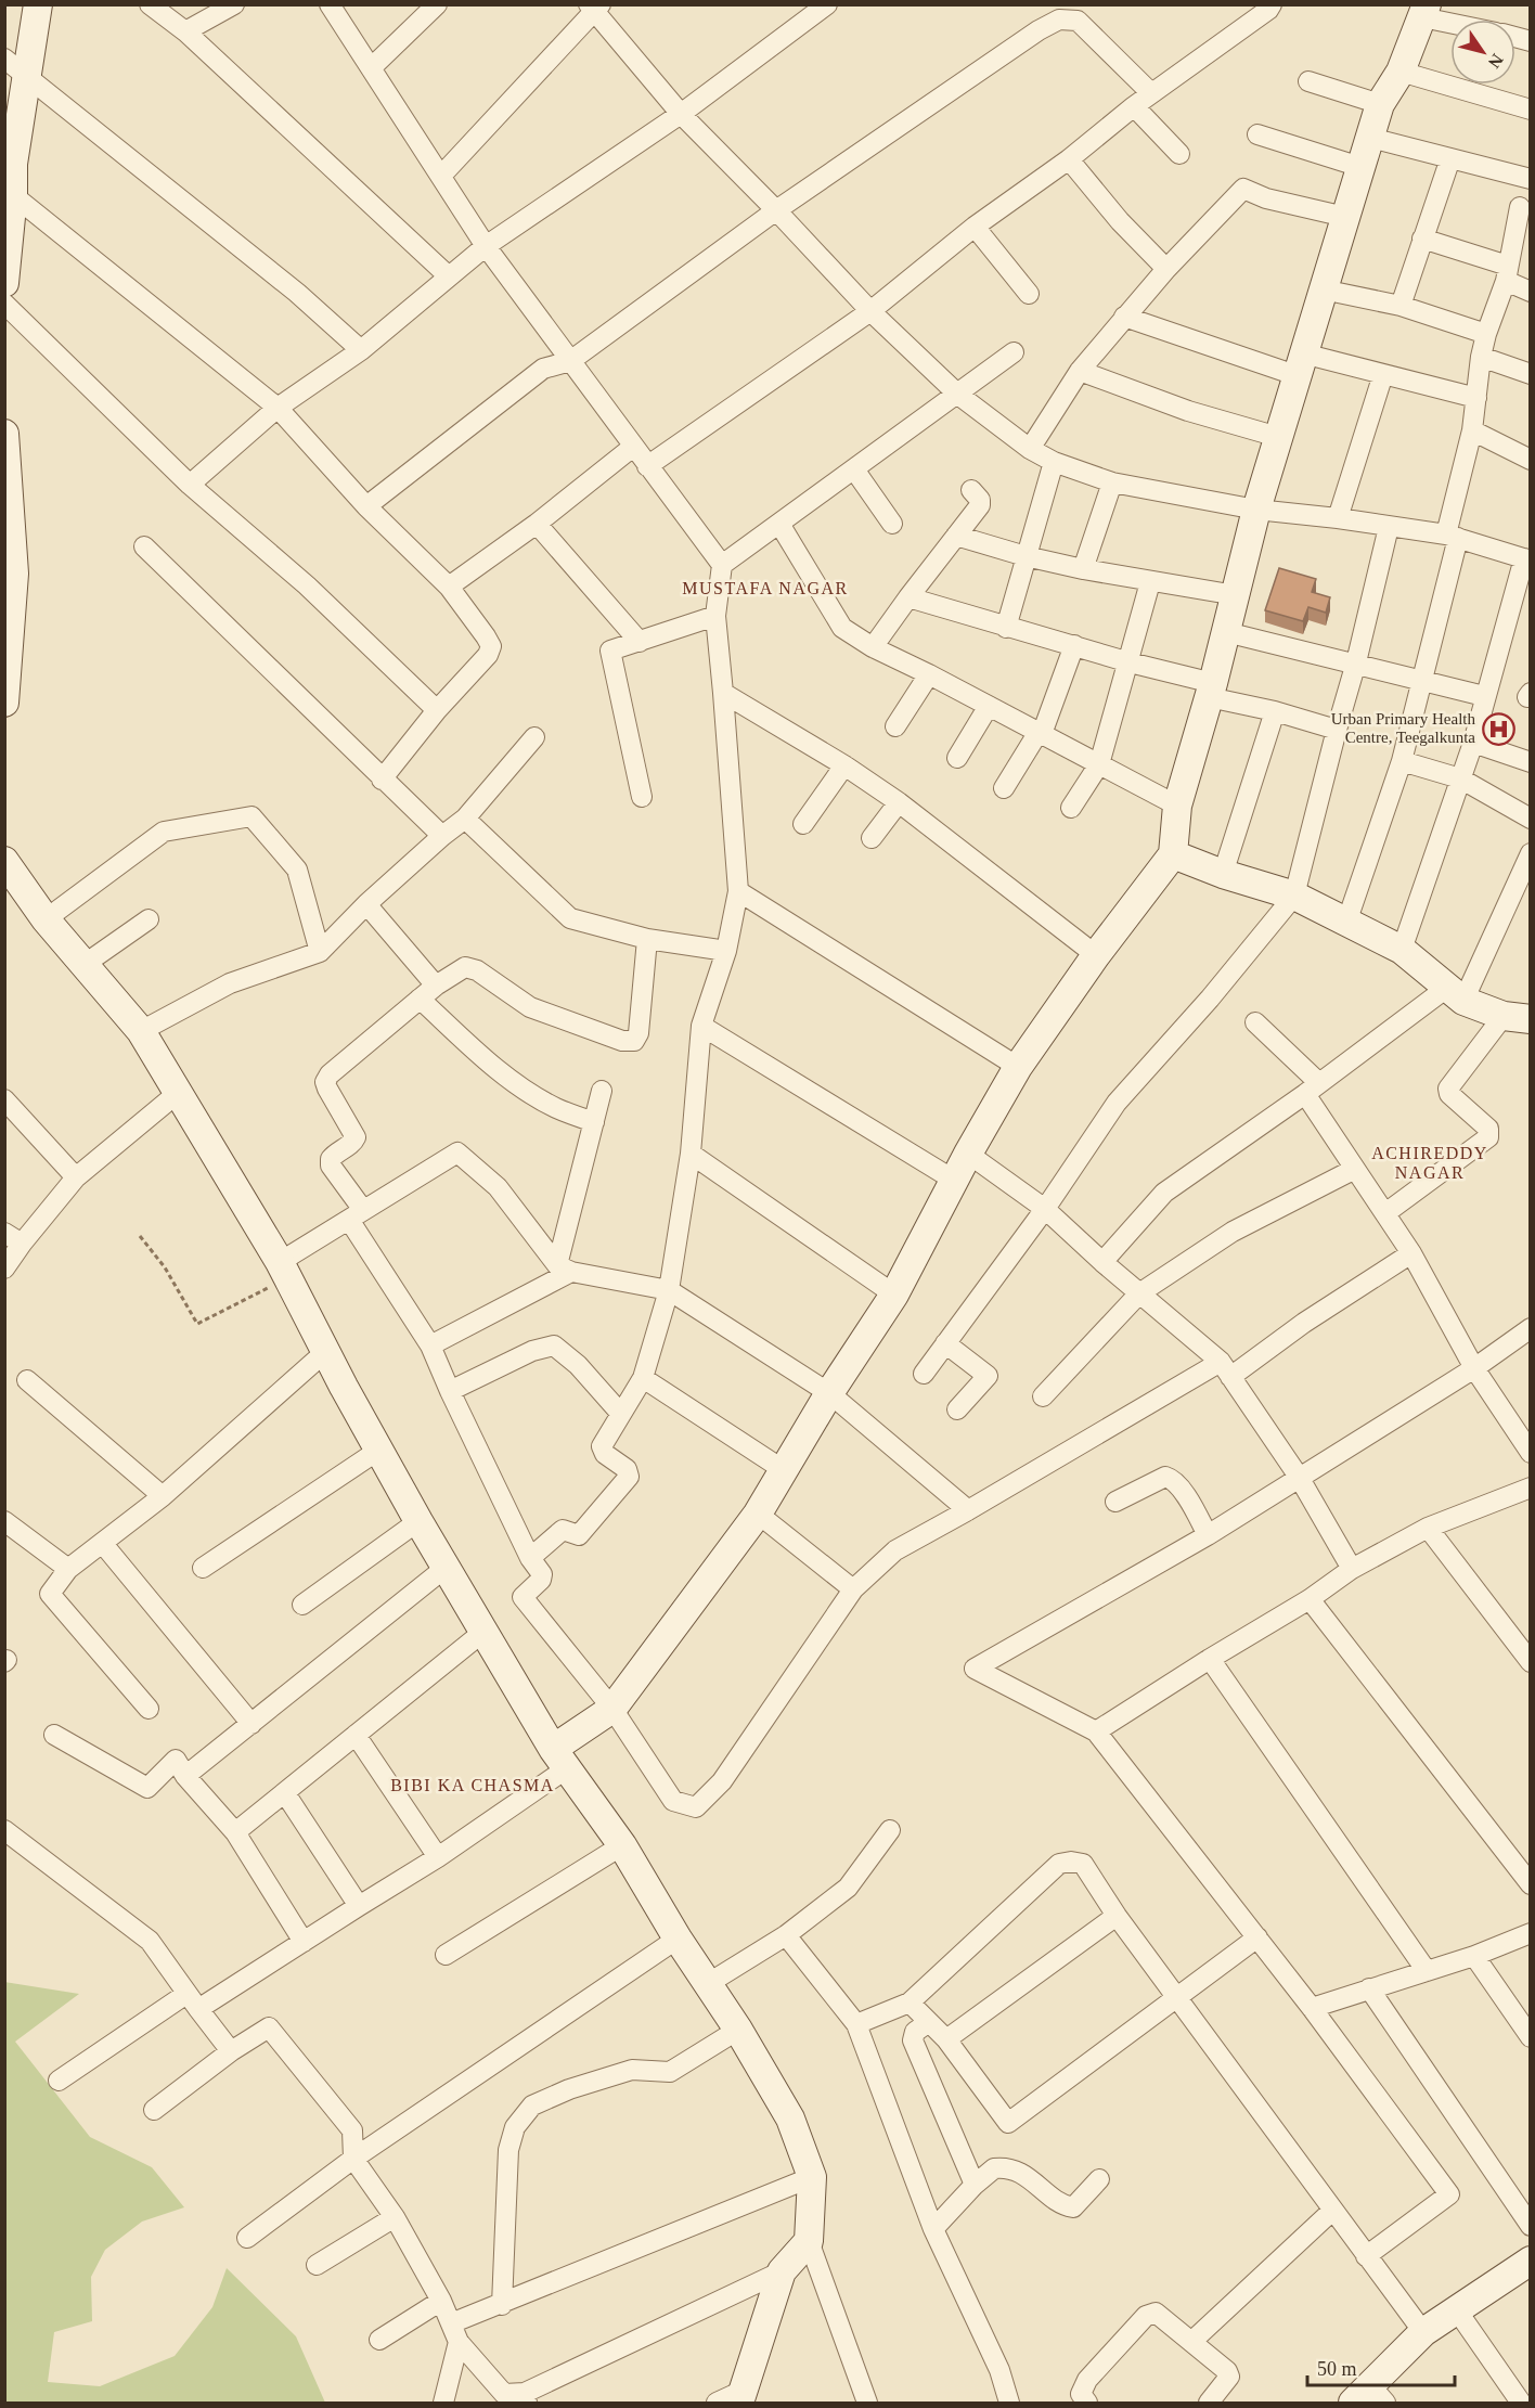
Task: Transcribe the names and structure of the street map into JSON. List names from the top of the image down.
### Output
{
  "districts": ["MUSTAFA NAGAR", "ACHIREDDY NAGAR", "BIBI KA CHASMA"],
  "places": {
    "hospital": ["Urban Primary Health Centre, Teegalkunta"]
  },
  "scale_bar": "50 m",
  "north": "bottom right"
}
